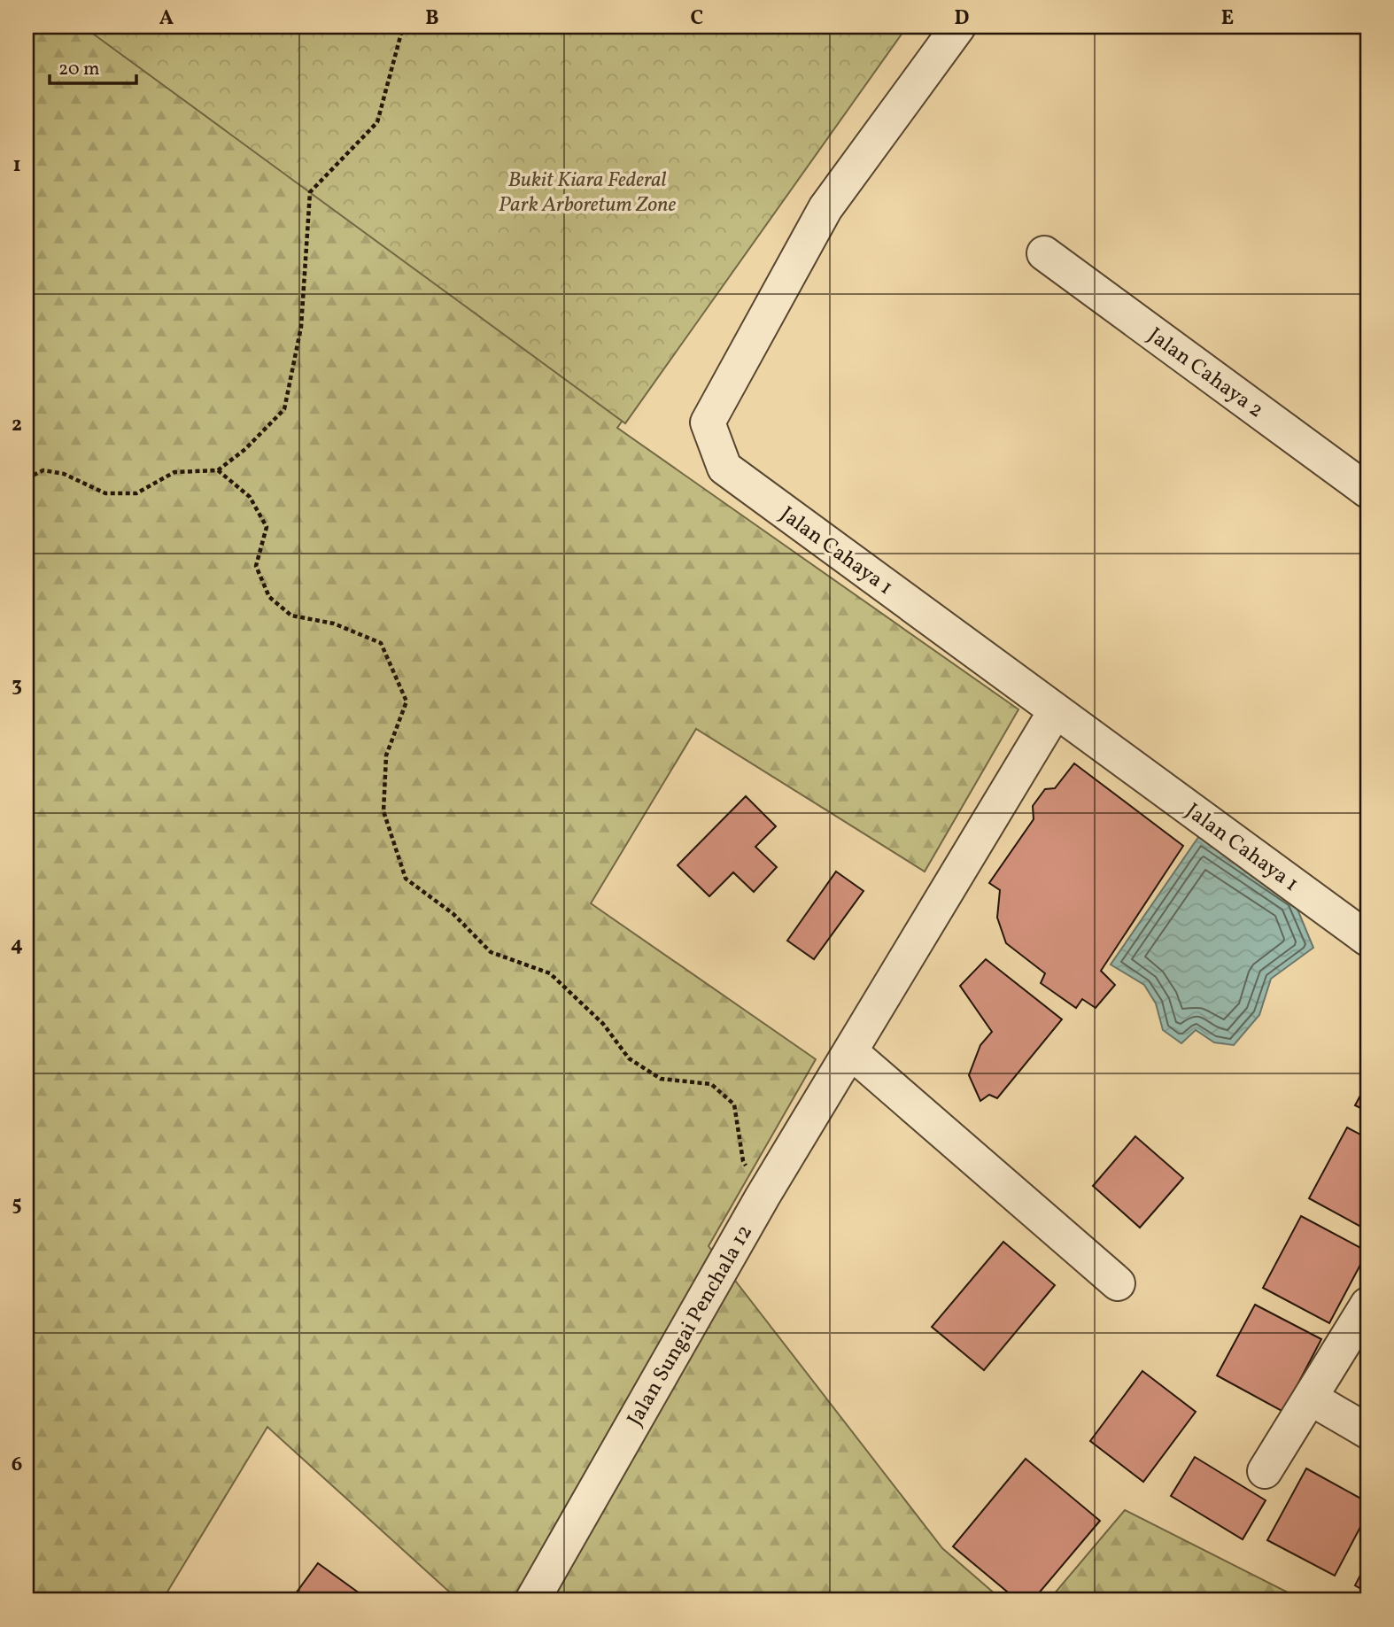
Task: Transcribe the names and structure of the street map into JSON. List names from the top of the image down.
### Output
{
  "streets": {
    "street": ["Jalan Cahaya 2", "Jalan Cahaya 1", "Jalan Sungai Penchala 12"]
  },
  "crossings": [
    ["Jalan Cahaya 1", "Jalan Sungai Penchala 12"]
  ],
  "parks": ["Bukit Kiara Federal Park Arboretum Zone"],
  "scale_bar": "20 m",
  "grid": {
    "columns": [
      "A",
      "B",
      "C",
      "D",
      "E"
    ],
    "rows": [
      "1",
      "2",
      "3",
      "4",
      "5",
      "6"
    ]
  }
}
